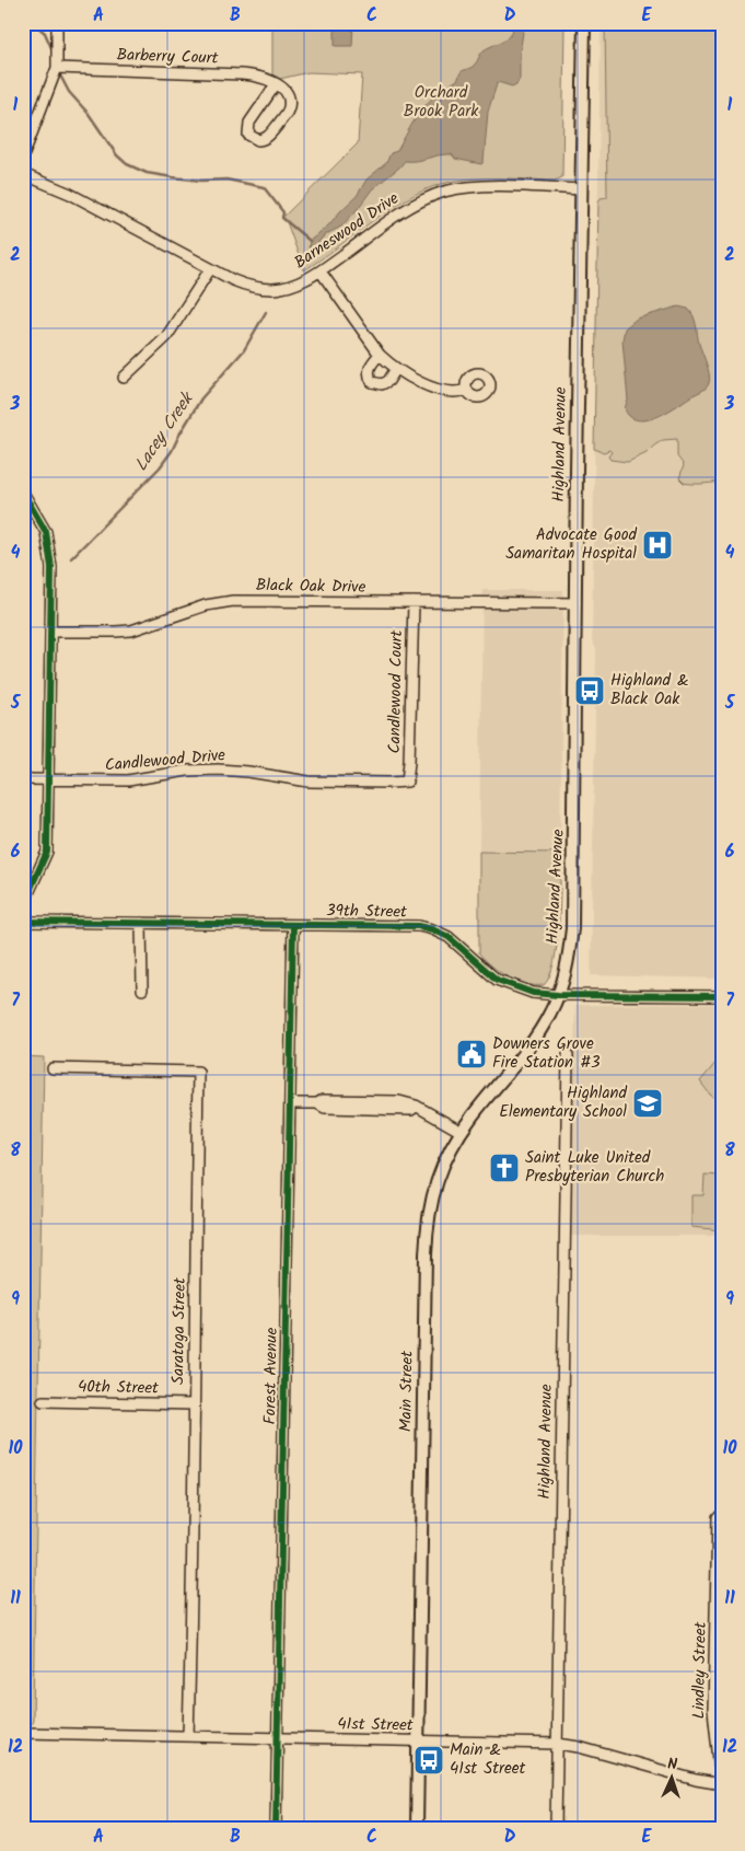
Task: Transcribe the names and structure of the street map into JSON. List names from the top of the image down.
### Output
{
  "streets": {
    "main road": ["Highland Avenue", "Main Street"],
    "street": [
      "Barberry Court",
      "Barneswood Drive",
      "Black Oak Drive",
      "Candlewood Court",
      "Candlewood Drive",
      "39th Street",
      "Saratoga Street",
      "Forest Avenue",
      "40th Street",
      "Lindley Street",
      "41st Street"
    ]
  },
  "crossings": [
    ["Barneswood Drive", "Highland Avenue"],
    ["Highland Avenue", "Black Oak Drive"],
    ["Highland Avenue", "39th Street"],
    ["Highland Avenue", "Main Street"],
    ["Highland Avenue", "41st Street"],
    ["Black Oak Drive", "Candlewood Court"],
    ["Candlewood Court", "Candlewood Drive"],
    ["39th Street", "Forest Avenue"],
    ["39th Street", "Main Street"],
    ["Saratoga Street", "40th Street"],
    ["Saratoga Street", "41st Street"],
    ["Forest Avenue", "41st Street"],
    ["Main Street", "41st Street"],
    ["Lindley Street", "41st Street"]
  ],
  "water": ["Lacey Creek"],
  "parks": ["Orchard Brook Park"],
  "places": {
    "hospital": ["Advocate Good Samaritan Hospital"],
    "bus stop": ["Highland & Black Oak", "Main & 41st Street"],
    "public building": ["Downers Grove Fire Station #3"],
    "school or university": ["Highland Elementary School"],
    "church": ["Saint Luke United Presbyterian Church"]
  },
  "north": "top",
  "grid": {
    "columns": [
      "A",
      "B",
      "C",
      "D",
      "E"
    ],
    "rows": [
      "1",
      "2",
      "3",
      "4",
      "5",
      "6",
      "7",
      "8",
      "9",
      "10",
      "11",
      "12"
    ]
  }
}
